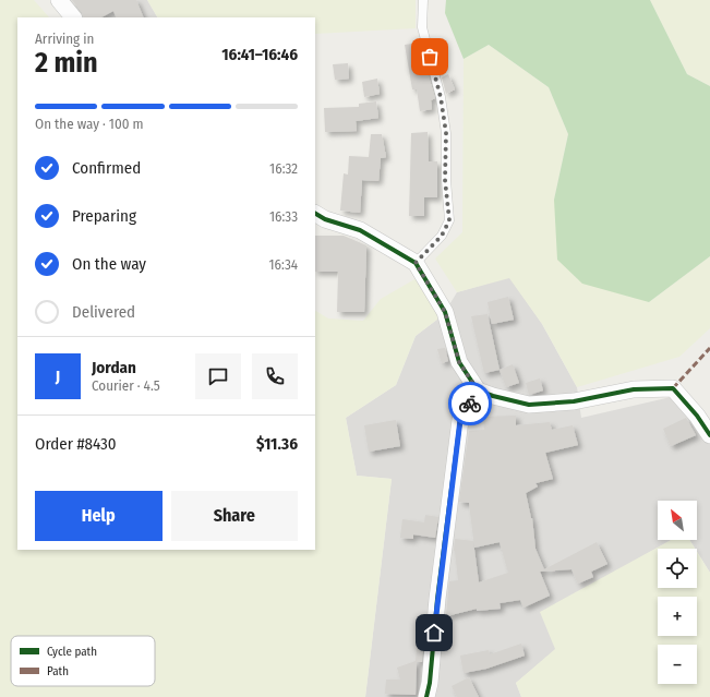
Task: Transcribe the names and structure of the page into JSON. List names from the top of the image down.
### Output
{
  "legend": ["Cycle path", "Path"],
  "north": "top left",
  "page": {
    "heading": ["2 min", "Arriving in", "16:41–16:46"],
    "panel": [
      "Jordan",
      "Courier · 4.5",
      "Order #8430",
      "$11.36"
    ],
    "bar": "On the way · 100 m",
    "list": [
      ["Confirmed", "16:32"],
      ["Preparing", "16:33"],
      ["On the way", "16:34"],
      "Delivered"
    ],
    "round": "J",
    "buttons": ["Help", "Share"],
    "map_buttons": ["+", "−"]
  }
}
